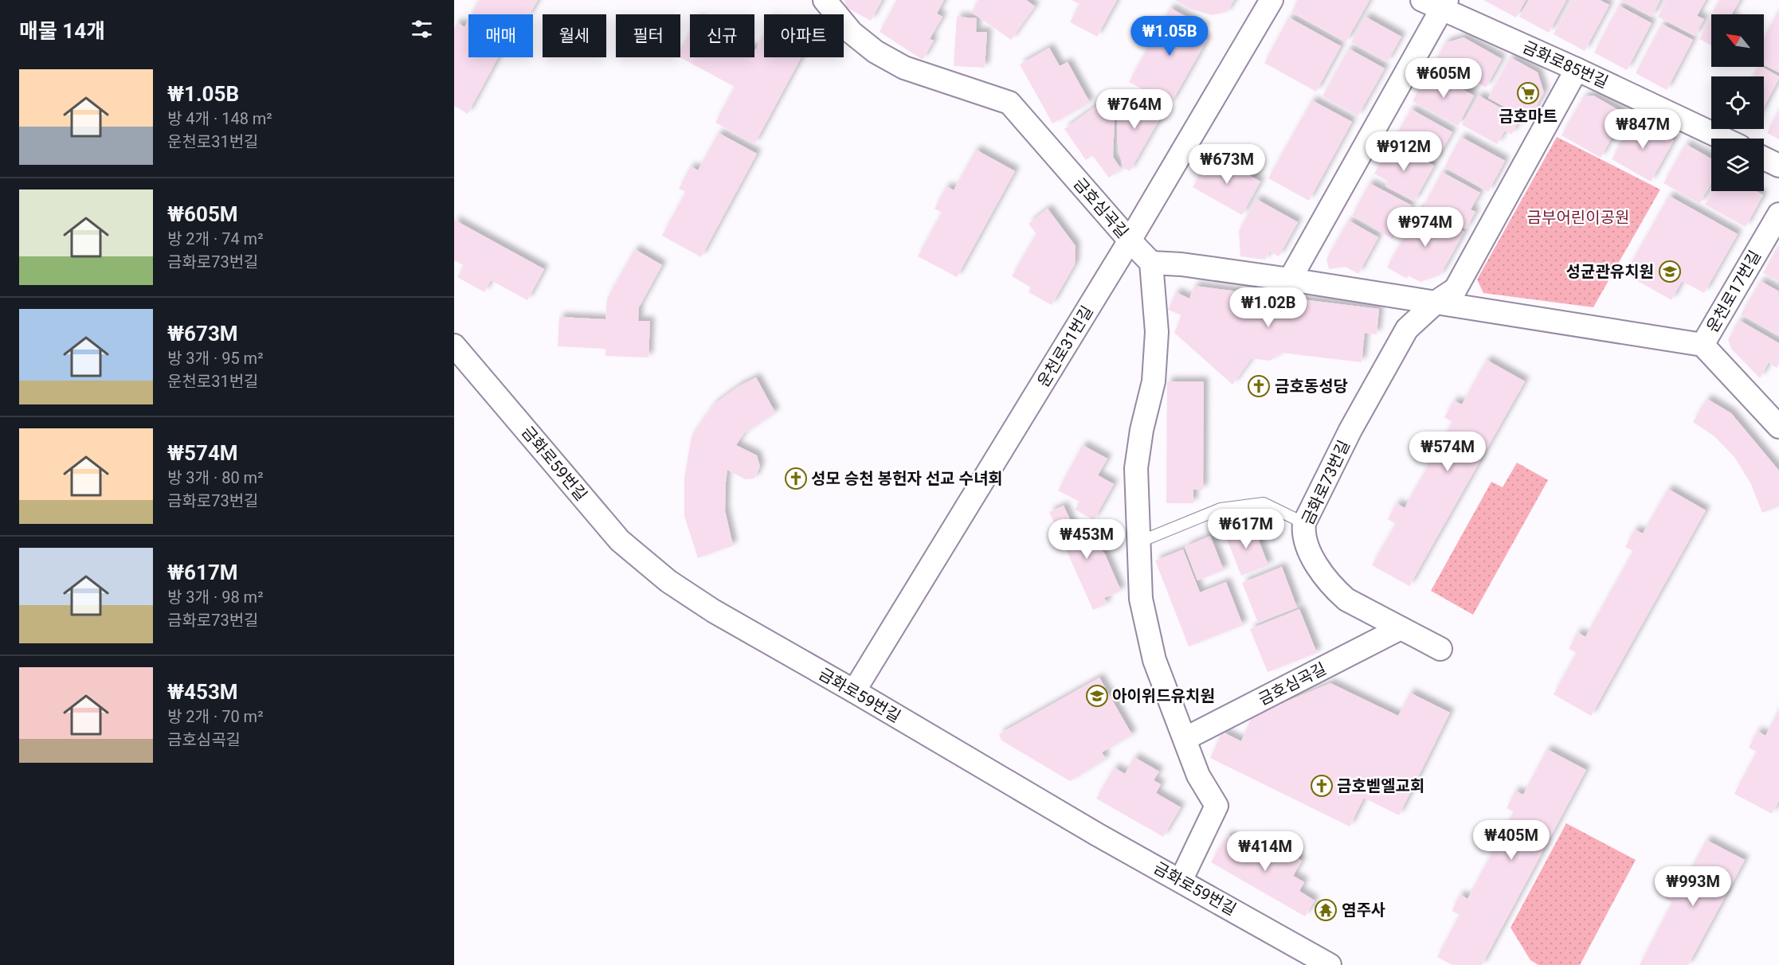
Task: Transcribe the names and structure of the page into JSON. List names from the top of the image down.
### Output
{
  "streets": {
    "street": [
      "금화로85번길",
      "금호심곡길",
      "운천로17번길",
      "운천로31번길",
      "금화로59번길",
      "금화로73번길"
    ]
  },
  "crossings": [
    ["금화로85번길", "금화로73번길"],
    ["금호심곡길", "운천로31번길"],
    ["금호심곡길", "금화로73번길"],
    ["운천로31번길", "금화로59번길"]
  ],
  "parks": ["금부어린이공원"],
  "places": {
    "supermarket": ["금호마트"],
    "school or university": ["성균관유치원", "아이위드유치원"],
    "church": ["금호동성당", "성모 승천 봉헌자 선교 수녀회", "금호벧엘교회"],
    "temple": ["염주사"]
  },
  "north": "top left",
  "page": {
    "heading": "매물 14개",
    "chip": [
      "매매",
      "월세",
      "필터",
      "신규",
      "아파트"
    ],
    "price": [
      "₩1.05B",
      "₩605M",
      "₩764M",
      "₩847M",
      "₩912M",
      "₩673M",
      "₩974M",
      "₩1.02B",
      "₩574M",
      "₩617M",
      "₩453M",
      "₩405M",
      "₩414M",
      "₩993M"
    ],
    "list": [
      {
        "name": "₩1.05B",
        "note": "방 4개 · 148 m² · 운천로31번길"
      },
      {
        "name": "₩605M",
        "note": "방 2개 · 74 m² · 금화로73번길"
      },
      {
        "name": "₩673M",
        "note": "방 3개 · 95 m² · 운천로31번길"
      },
      {
        "name": "₩574M",
        "note": "방 3개 · 80 m² · 금화로73번길"
      },
      {
        "name": "₩617M",
        "note": "방 3개 · 98 m² · 금화로73번길"
      },
      {
        "name": "₩453M",
        "note": "방 2개 · 70 m² · 금호심곡길"
      }
    ]
  }
}
